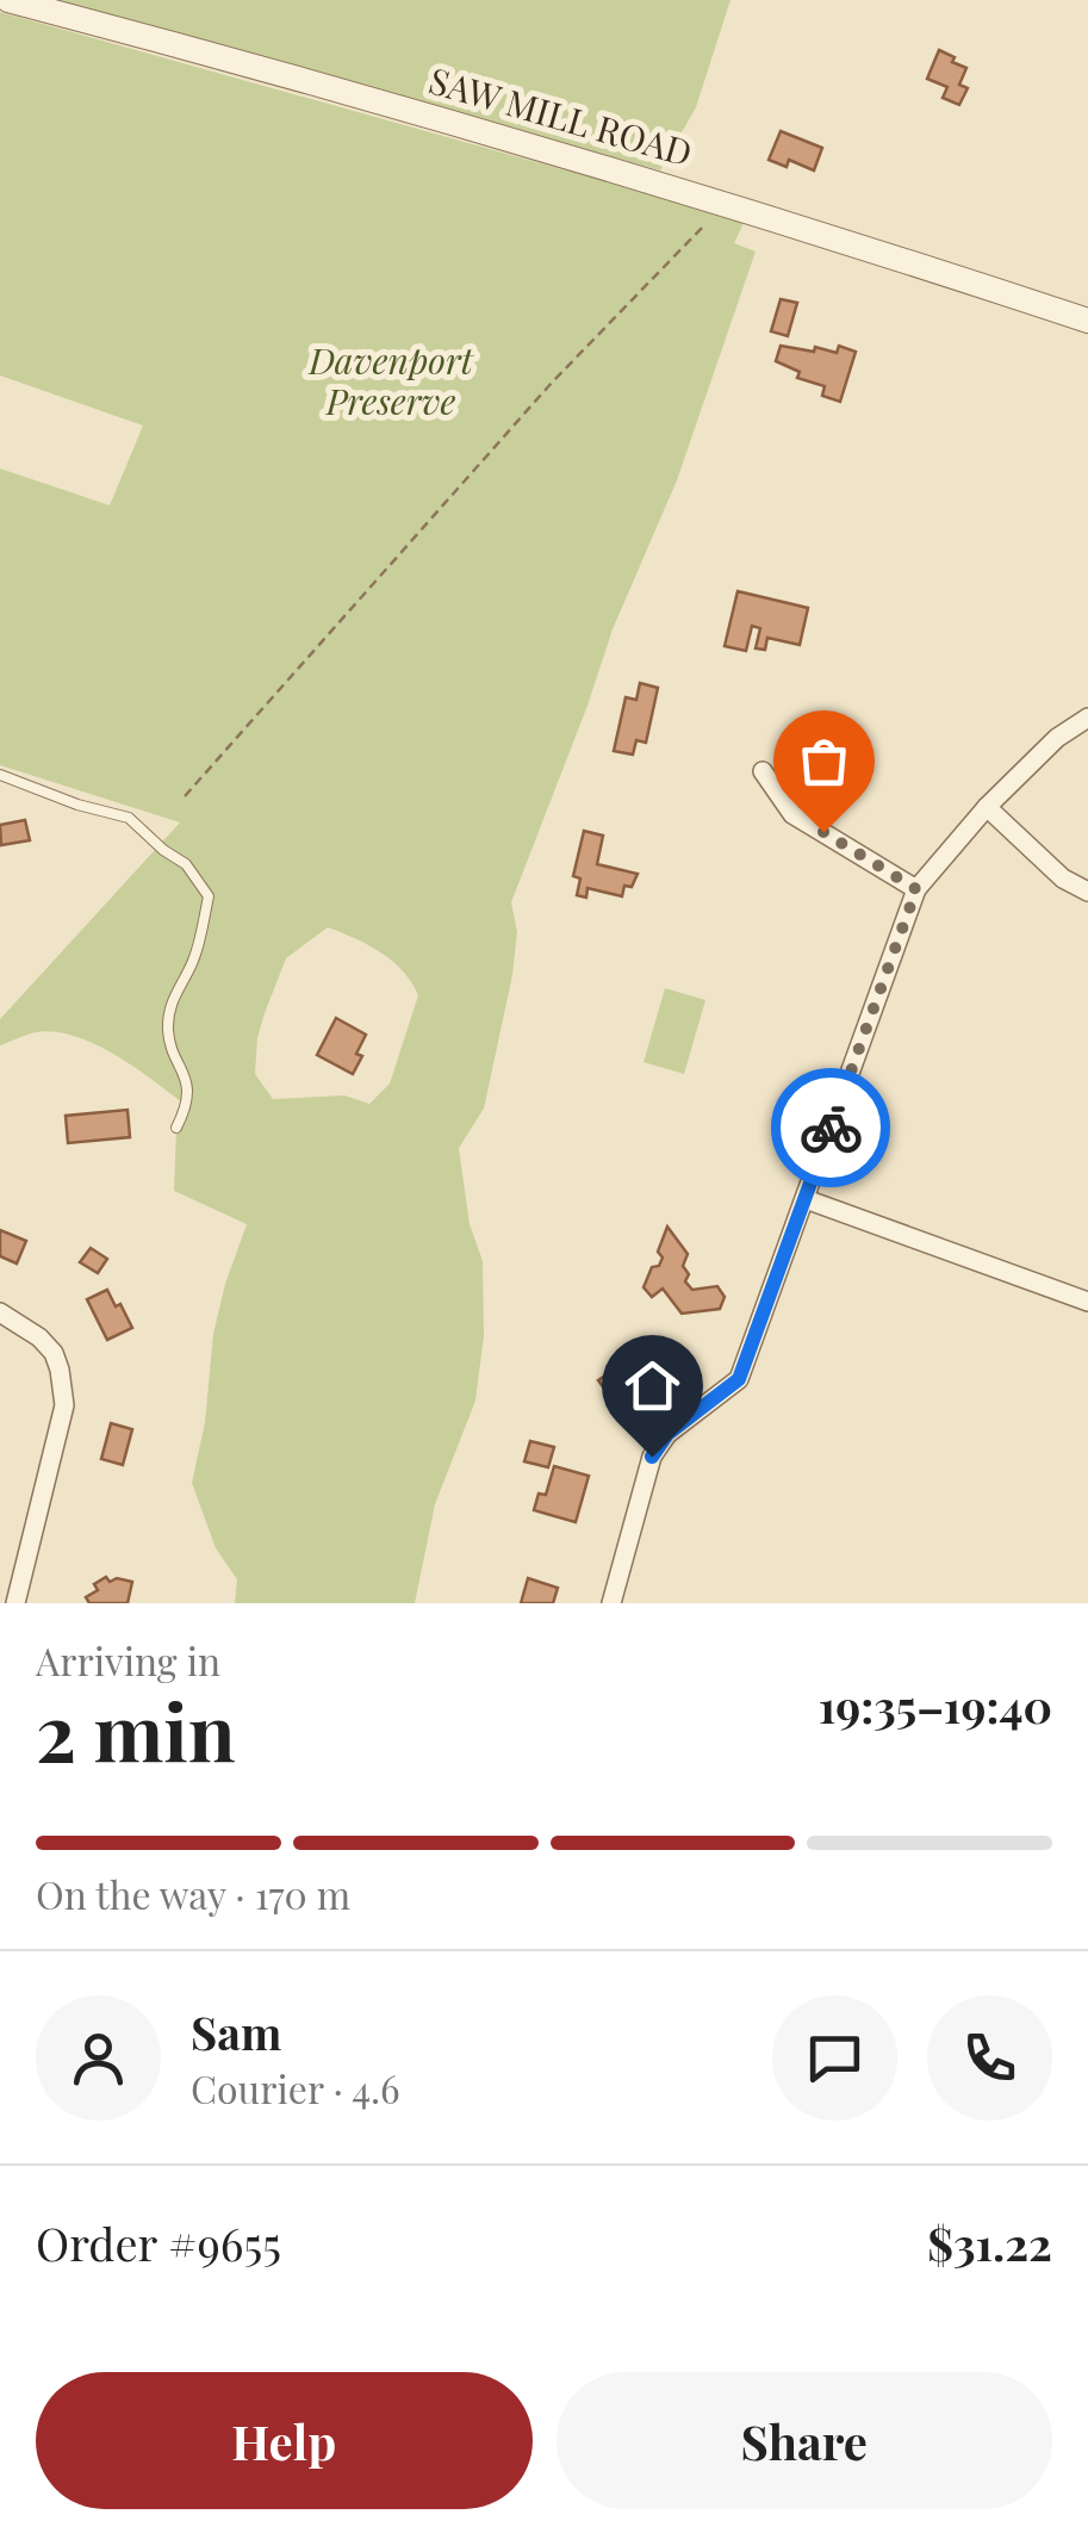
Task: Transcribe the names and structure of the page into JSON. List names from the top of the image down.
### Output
{
  "streets": {
    "street": ["SAW MILL ROAD"]
  },
  "parks": ["Davenport Preserve"],
  "page": {
    "heading": ["2 min", "Arriving in", "19:35–19:40"],
    "panel": [
      "Sam",
      "Courier · 4.6",
      "Order #9655",
      "$31.22"
    ],
    "bar": "On the way · 170 m",
    "buttons": ["Help", "Share"]
  }
}
